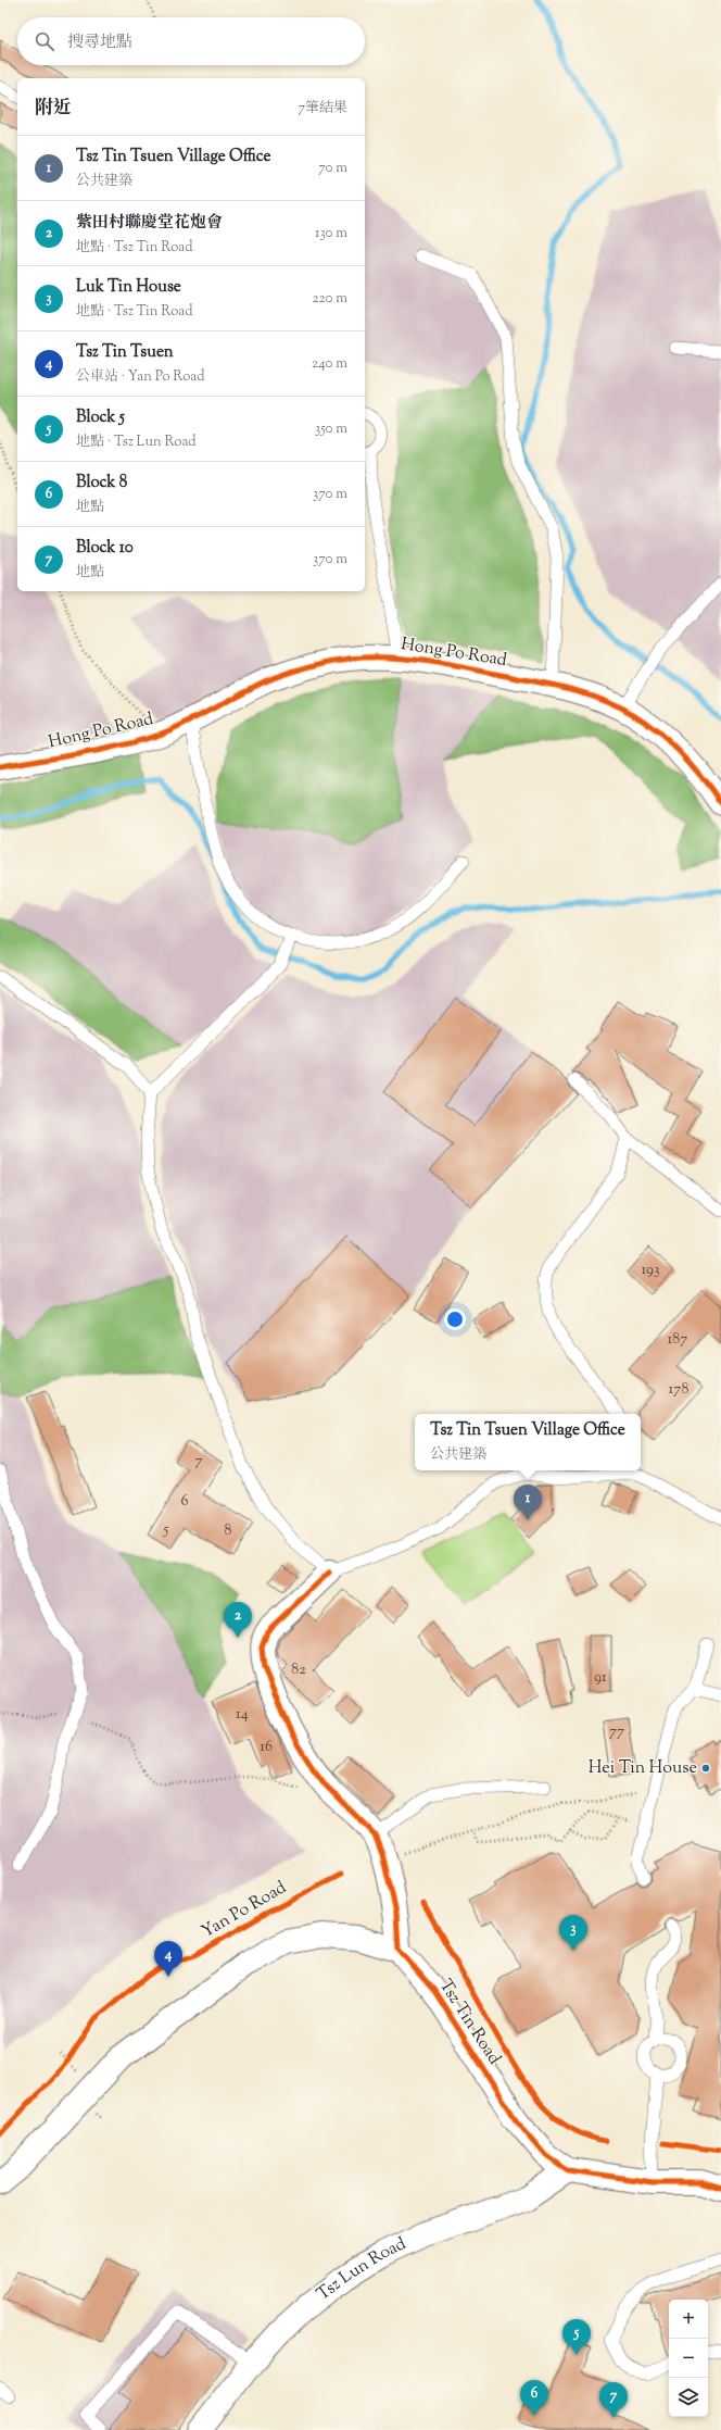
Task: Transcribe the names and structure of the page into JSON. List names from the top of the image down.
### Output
{
  "streets": {
    "street": ["Hong Po Road", "Tsz Tin Road", "Tsz Lun Road"],
    "cycle path": ["Yan Po Road"]
  },
  "crossings": [
    ["Tsz Tin Road", "Tsz Lun Road"]
  ],
  "places": ["Hei Tin House"],
  "house_numbers": [
    "193",
    "187",
    "178",
    "7",
    "6",
    "5",
    "8",
    "82",
    "91",
    "14",
    "77",
    "16"
  ],
  "page": {
    "search": "搜尋地點",
    "heading": ["附近", "7筆結果"],
    "list": [
      {
        "mark": "1",
        "name": "Tsz Tin Tsuen Village Office",
        "note": "公共建築",
        "value": "70 m"
      },
      {
        "mark": "2",
        "name": "紫田村聯慶堂花炮會",
        "note": "地點 · Tsz Tin Road",
        "value": "130 m"
      },
      {
        "mark": "3",
        "name": "Luk Tin House",
        "note": "地點 · Tsz Tin Road",
        "value": "220 m"
      },
      {
        "mark": "4",
        "name": "Tsz Tin Tsuen",
        "note": "公車站 · Yan Po Road",
        "value": "240 m"
      },
      {
        "mark": "5",
        "name": "Block 5",
        "note": "地點 · Tsz Lun Road",
        "value": "350 m"
      },
      {
        "mark": "6",
        "name": "Block 8",
        "note": "地點",
        "value": "370 m"
      },
      {
        "mark": "7",
        "name": "Block 10",
        "note": "地點",
        "value": "370 m"
      }
    ],
    "popup": ["Tsz Tin Tsuen Village Office", "公共建築"],
    "pins": [
      "1",
      "2",
      "3",
      "4",
      "5",
      "6",
      "7"
    ],
    "map_buttons": ["+", "−"]
  }
}
